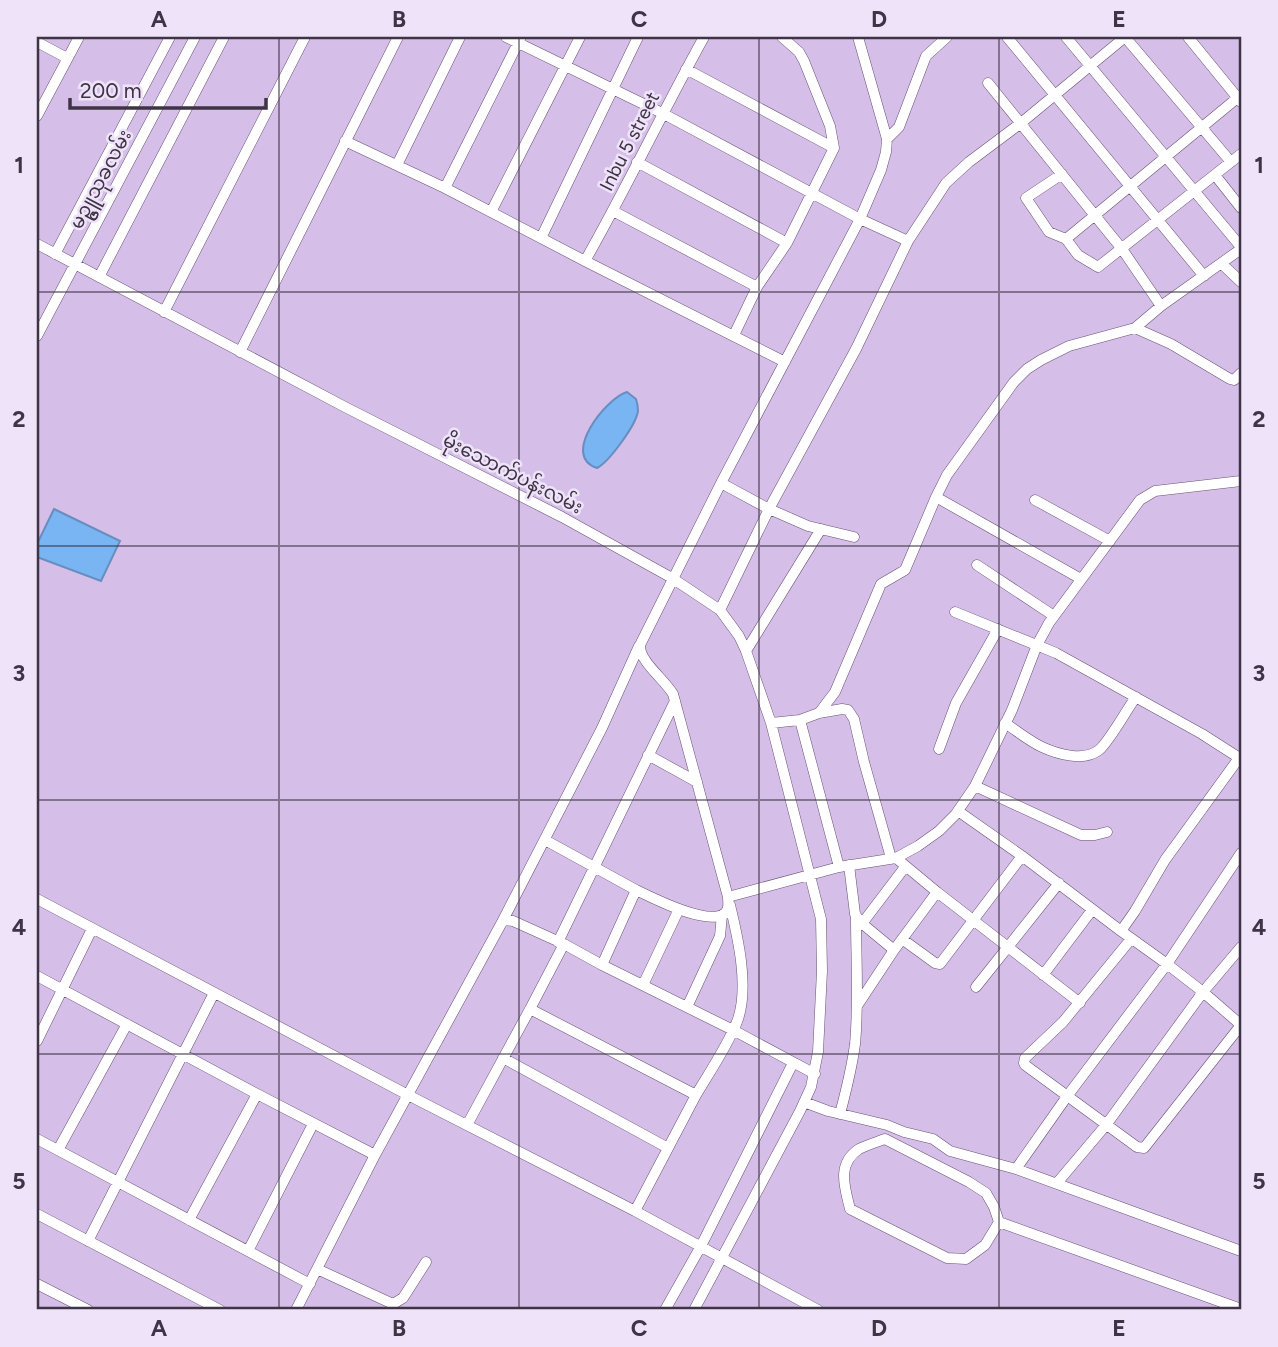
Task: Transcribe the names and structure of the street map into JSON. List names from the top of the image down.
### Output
{
  "streets": {
    "street": ["Inbu 5 street", "မဥ္ဇူသုခလမ်း", "မိုးသောက်ပန်းလမ်း"]
  },
  "crossings": [
    ["မဥ္ဇူသုခလမ်း", "မိုးသောက်ပန်းလမ်း"]
  ],
  "scale_bar": "200 m",
  "grid": {
    "columns": [
      "A",
      "B",
      "C",
      "D",
      "E"
    ],
    "rows": [
      "1",
      "2",
      "3",
      "4",
      "5"
    ]
  }
}
